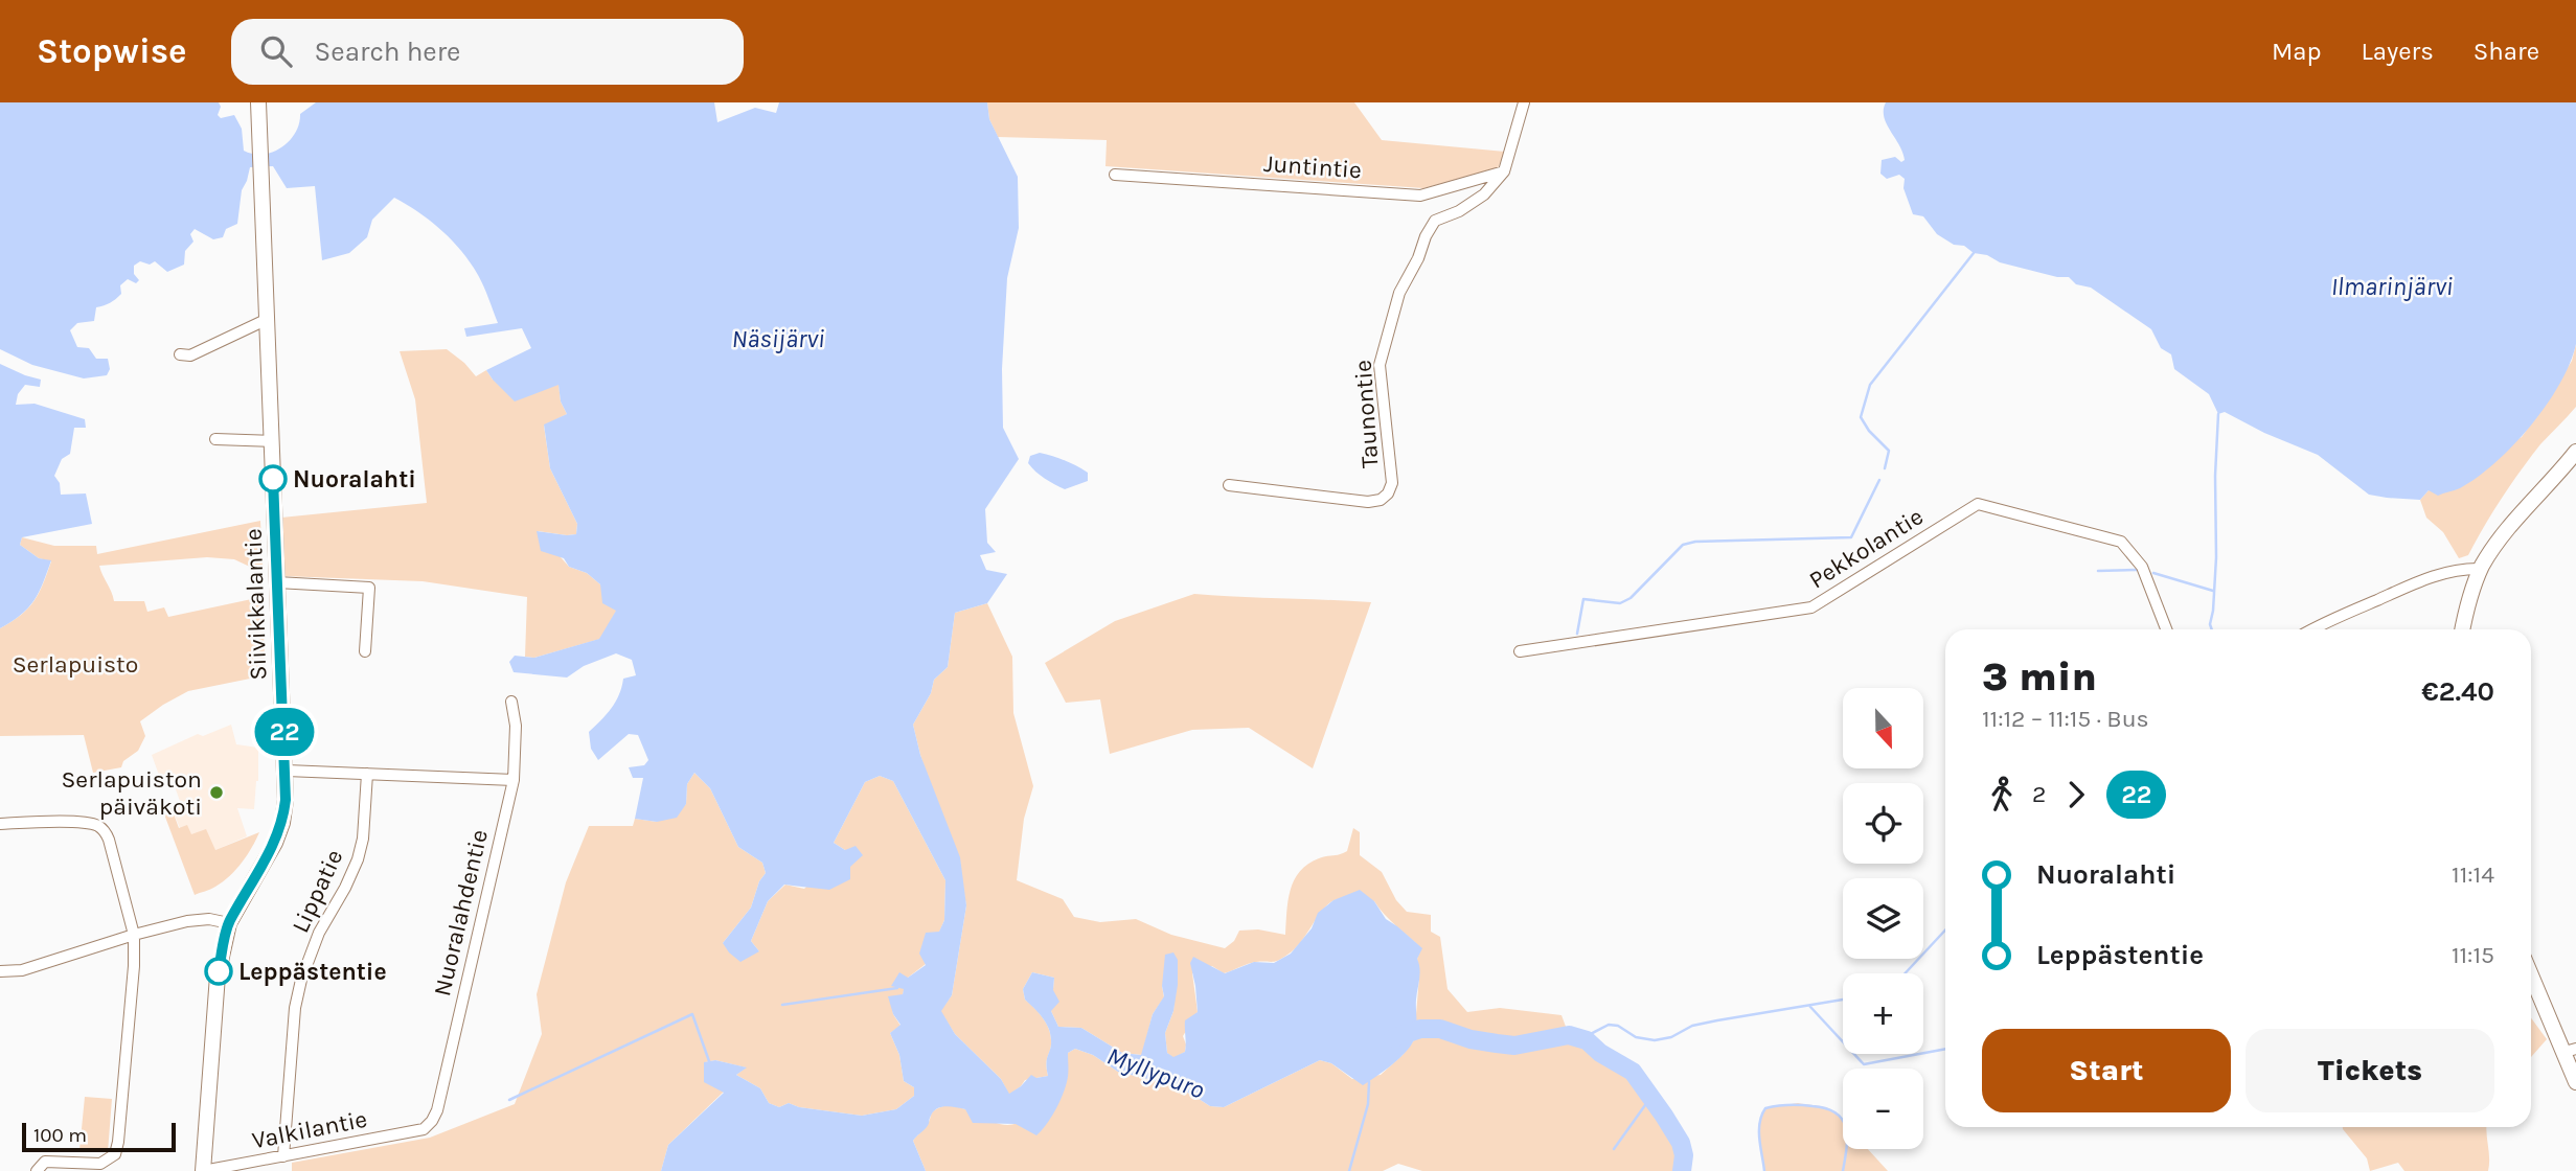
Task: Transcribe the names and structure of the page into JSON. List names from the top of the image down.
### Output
{
  "streets": {
    "main road": ["Siivikkalantie"],
    "street": [
      "Juntintie",
      "Taunontie",
      "Pekkolantie",
      "Lippatie",
      "Nuoralahdentie",
      "Valkilantie"
    ]
  },
  "crossings": [
    ["Juntintie", "Taunontie"],
    ["Siivikkalantie", "Valkilantie"],
    ["Lippatie", "Valkilantie"],
    ["Nuoralahdentie", "Valkilantie"]
  ],
  "water": ["Ilmarinjärvi", "Näsijärvi", "Myllypuro"],
  "parks": ["Serlapuisto"],
  "places": ["Nuoralahti", "Serlapuiston päiväkoti", "Leppästentie"],
  "lines": ["bus line 22"],
  "scale_bar": "100 m",
  "north": "bottom",
  "page": {
    "header": "Stopwise",
    "search": "Search here",
    "nav": ["Map", "Layers", "Share"],
    "on_map": "22",
    "heading": ["3 min", "11:12 – 11:15 · Bus", "€2.40"],
    "map_buttons": ["+", "−"],
    "legs": ["2", "22"],
    "list": [
      {
        "name": "Nuoralahti",
        "value": "11:14"
      },
      {
        "name": "Leppästentie",
        "value": "11:15"
      }
    ],
    "buttons": ["Start", "Tickets"],
    "scale": "100 m"
  }
}
